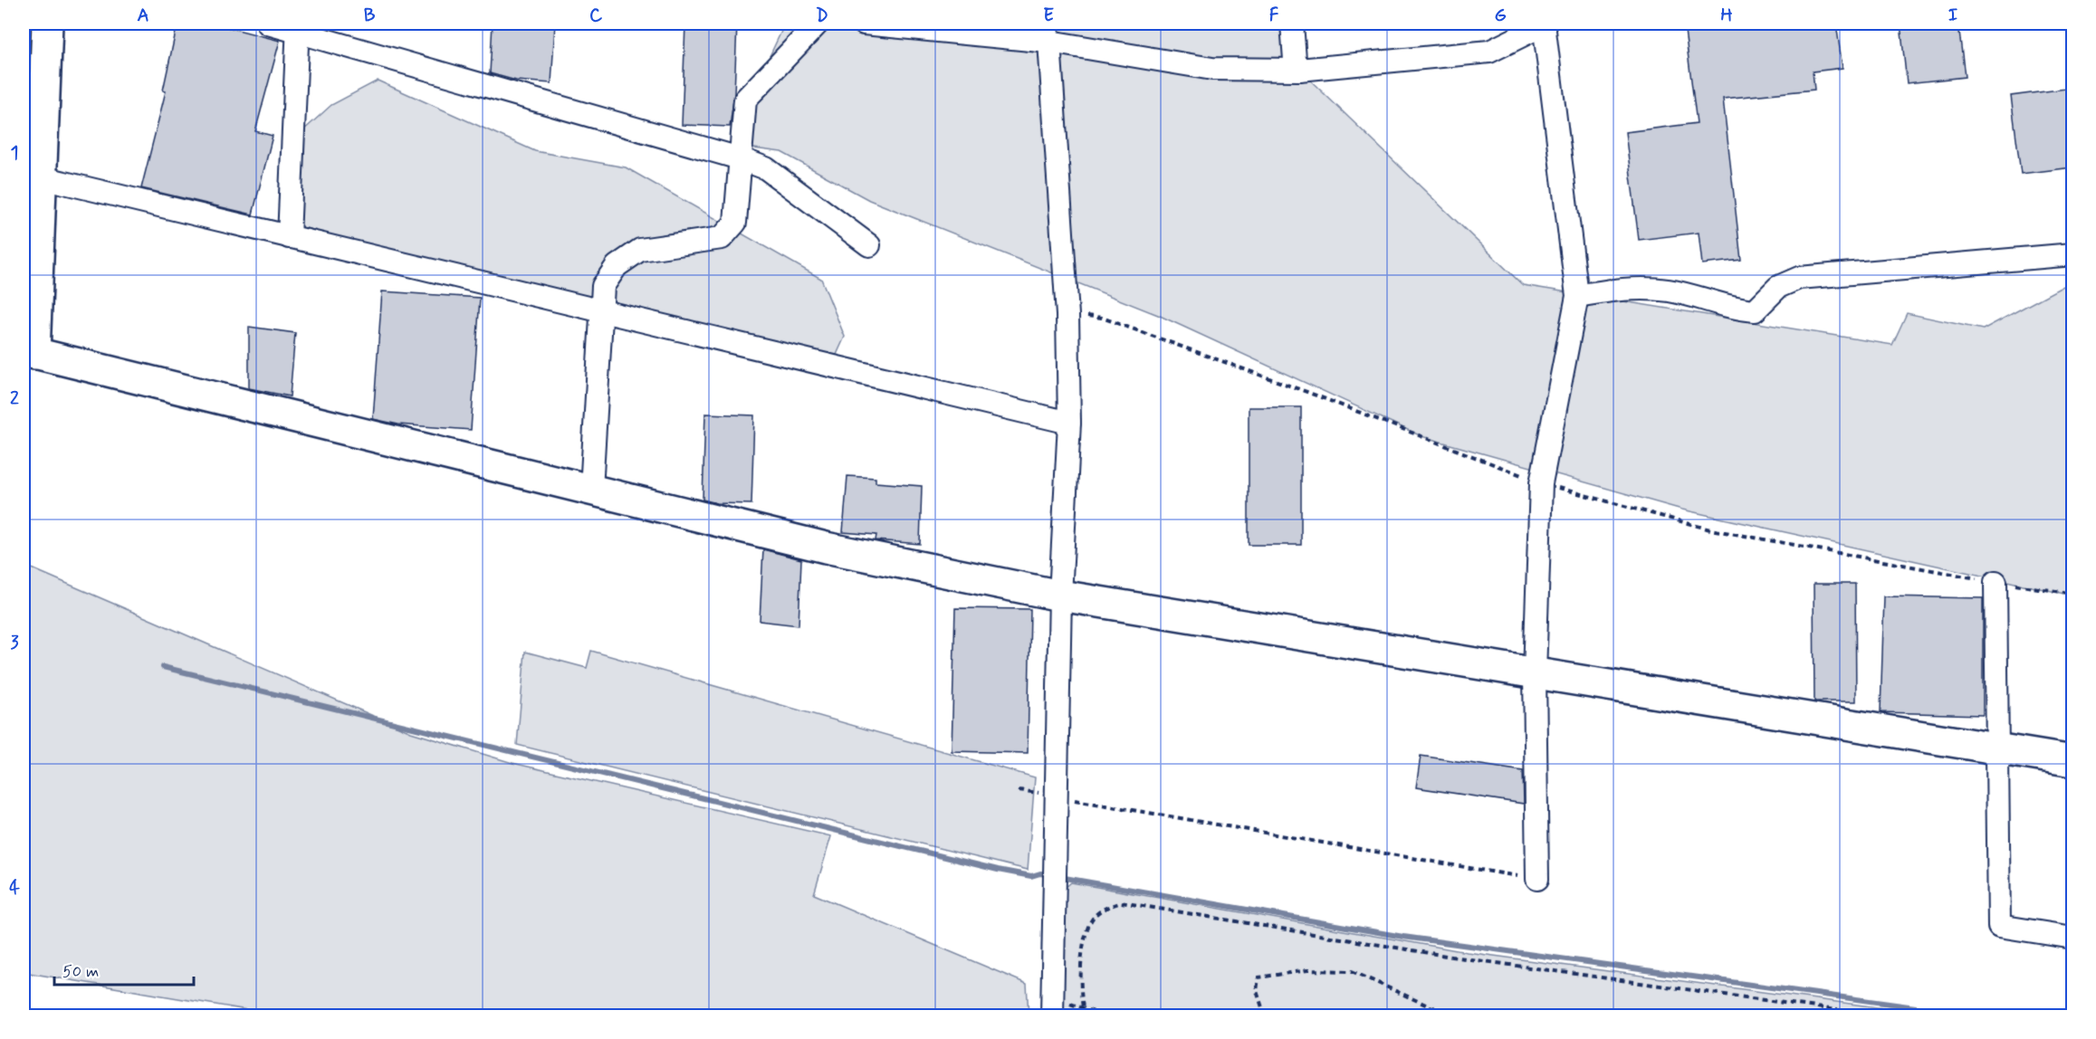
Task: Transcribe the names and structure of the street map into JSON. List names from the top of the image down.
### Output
{
  "scale_bar": "50 m",
  "grid": {
    "columns": [
      "A",
      "B",
      "C",
      "D",
      "E",
      "F",
      "G",
      "H",
      "I"
    ],
    "rows": [
      "1",
      "2",
      "3",
      "4"
    ]
  }
}
